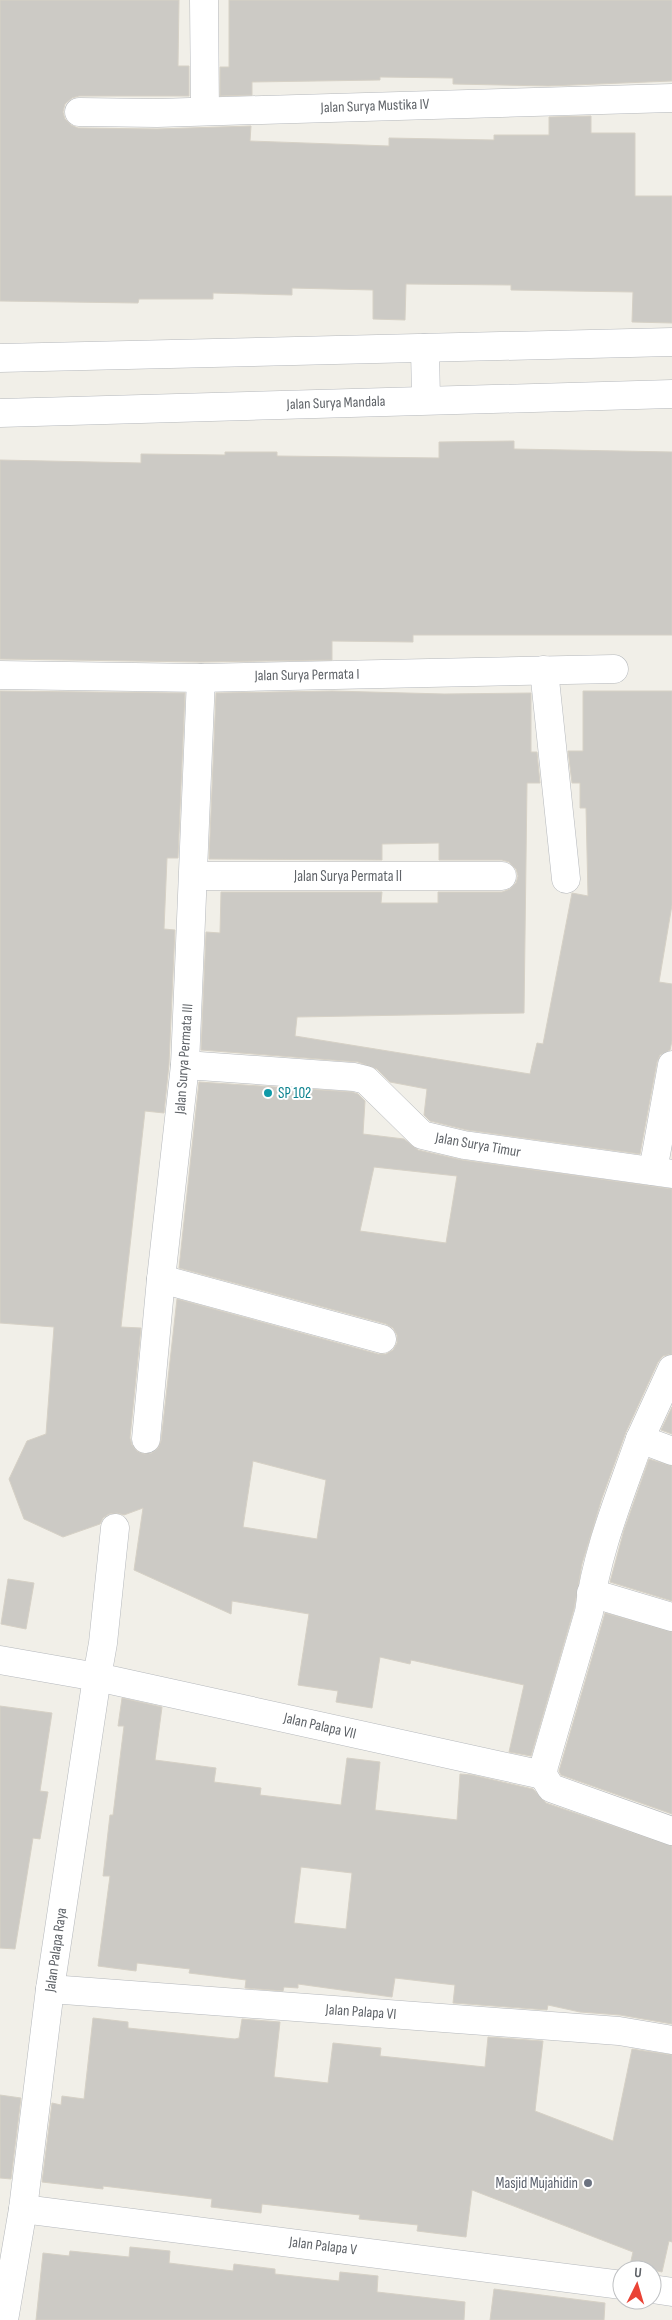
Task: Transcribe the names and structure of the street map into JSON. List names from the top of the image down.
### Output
{
  "streets": {
    "street": [
      "Jalan Surya Mustika IV",
      "Jalan Surya Mandala",
      "Jalan Surya Permata I",
      "Jalan Surya Permata II",
      "Jalan Surya Permata III",
      "Jalan Surya Timur",
      "Jalan Palapa VII",
      "Jalan Palapa Raya",
      "Jalan Palapa VI",
      "Jalan Palapa V"
    ]
  },
  "crossings": [
    ["Jalan Surya Permata I", "Jalan Surya Permata III"],
    ["Jalan Surya Permata II", "Jalan Surya Permata III"],
    ["Jalan Surya Permata III", "Jalan Surya Timur"],
    ["Jalan Palapa VII", "Jalan Palapa Raya"],
    ["Jalan Palapa Raya", "Jalan Palapa VI"],
    ["Jalan Palapa Raya", "Jalan Palapa V"]
  ],
  "places": ["SP 102", "Masjid Mujahidin"],
  "north": "top"
}
